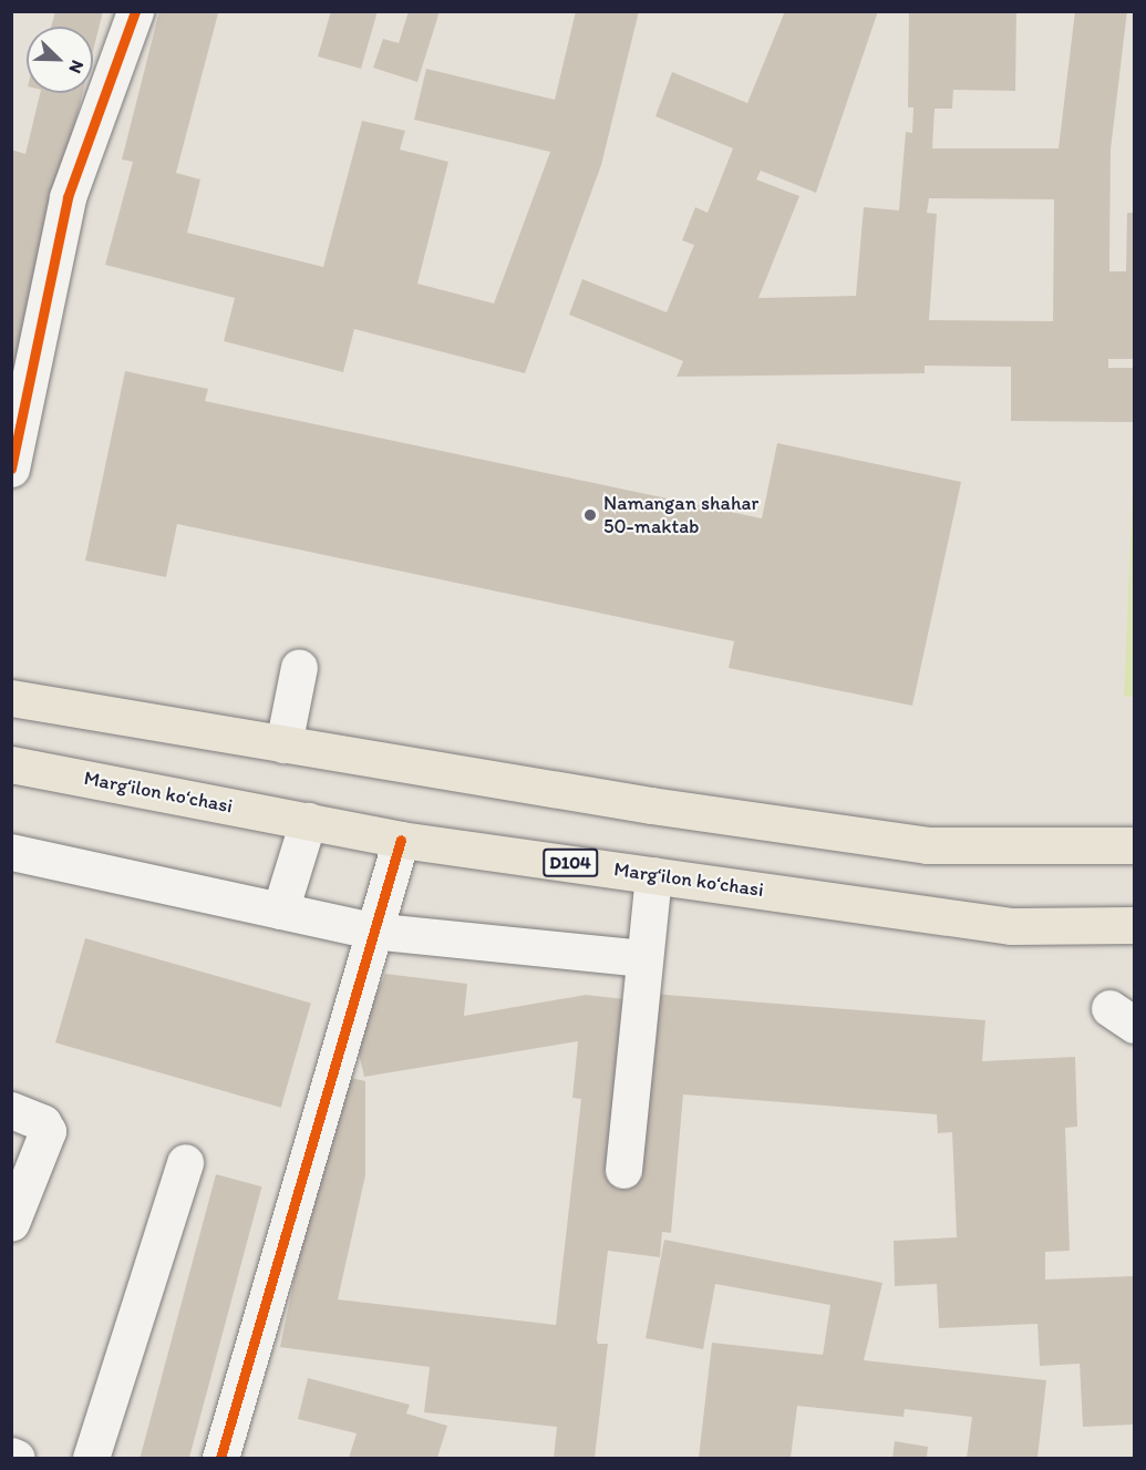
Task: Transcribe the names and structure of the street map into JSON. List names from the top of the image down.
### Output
{
  "streets": {
    "main road": ["Margʻilon koʻchasi", "D104"]
  },
  "places": ["Namangan shahar 50-maktab"],
  "north": "bottom right"
}
